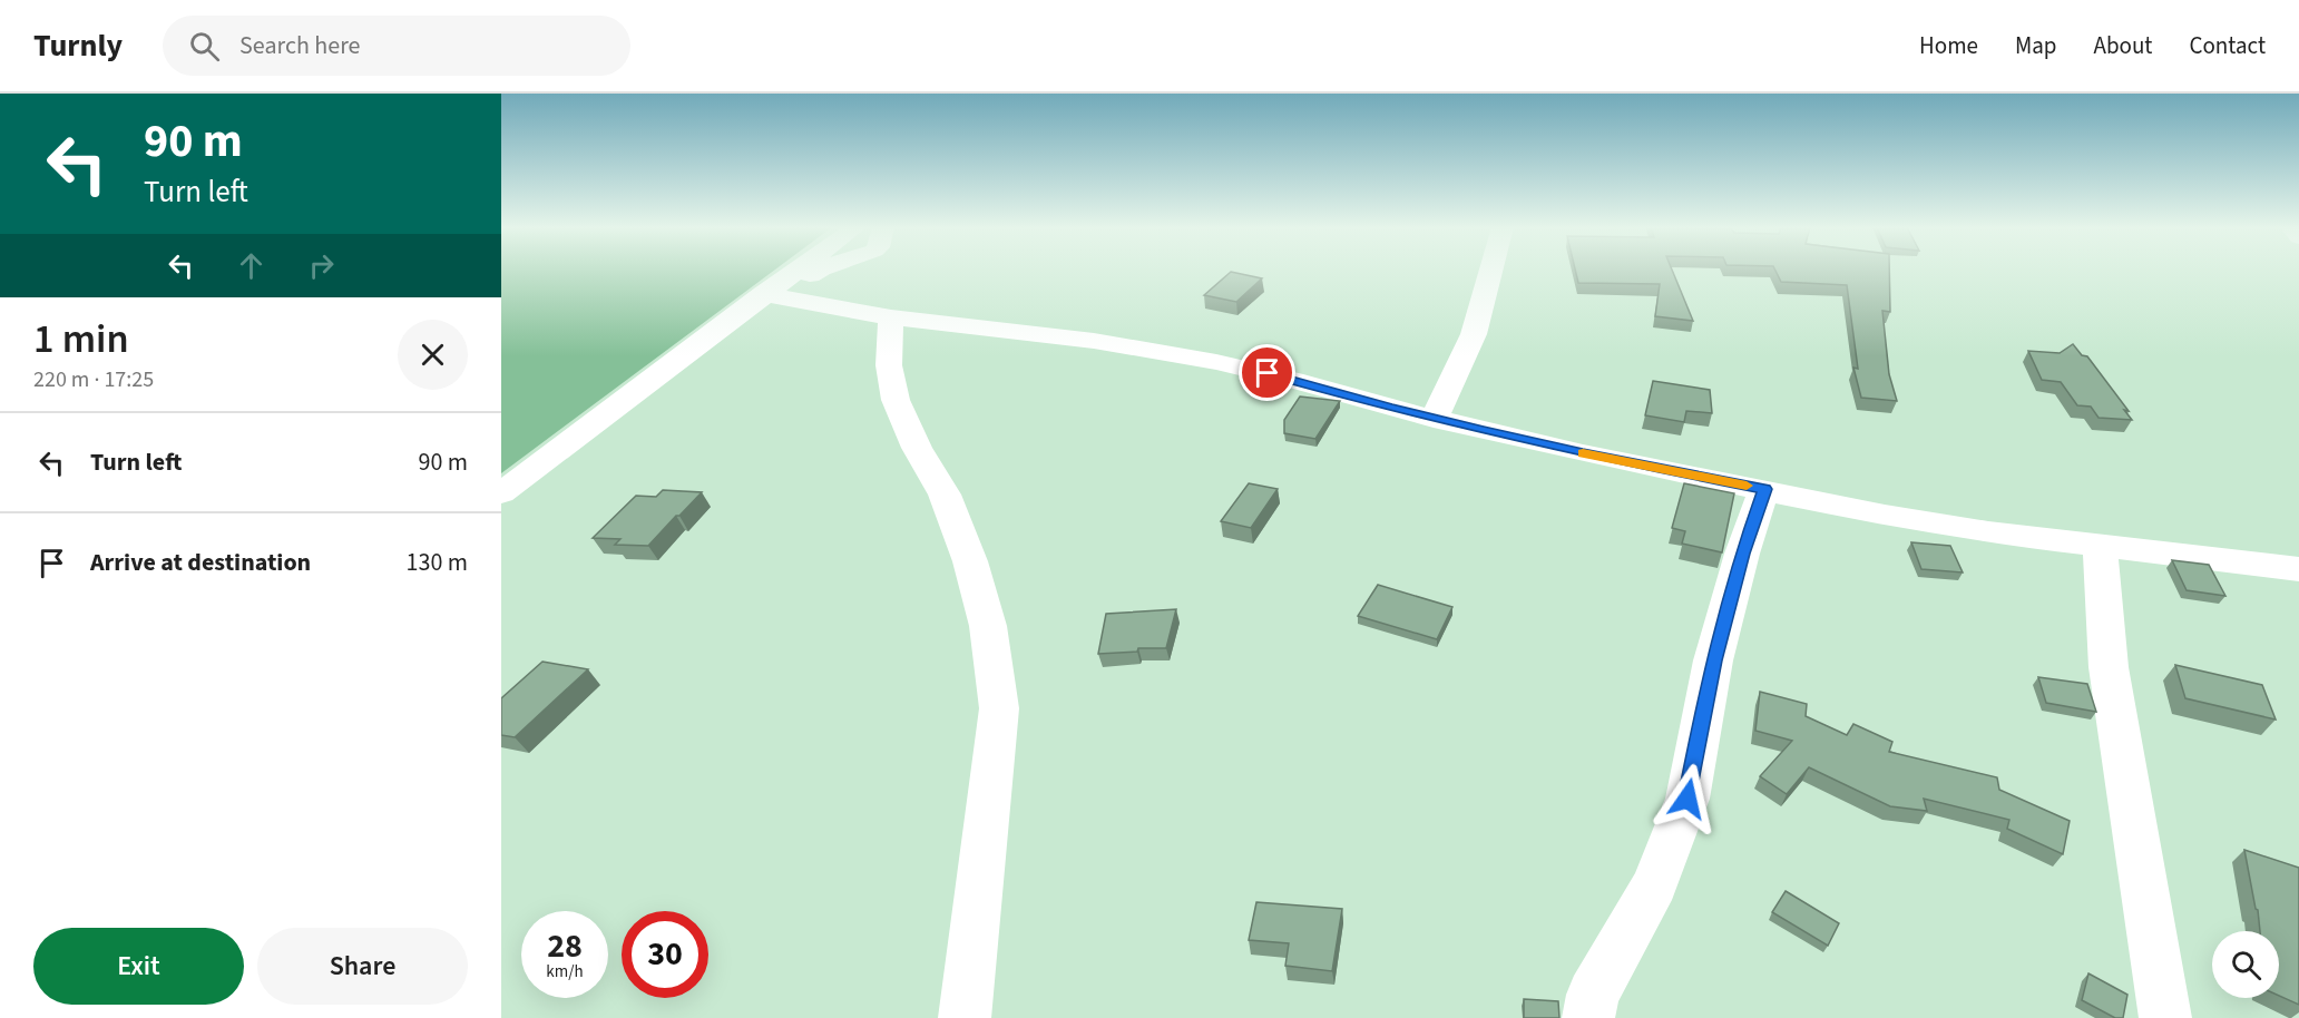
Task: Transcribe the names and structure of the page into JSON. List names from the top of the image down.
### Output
{
  "page": {
    "header": "Turnly",
    "search": "Search here",
    "nav": [
      "Home",
      "Map",
      "About",
      "Contact"
    ],
    "turn": ["90 m", "Turn left"],
    "heading": ["1 min", "220 m · 17:25"],
    "list": [
      {
        "name": "Turn left",
        "value": "90 m"
      },
      {
        "name": "Arrive at destination",
        "value": "130 m"
      }
    ],
    "speed": "28 km/h",
    "limit": "30",
    "buttons": ["Exit", "Share"]
  }
}
